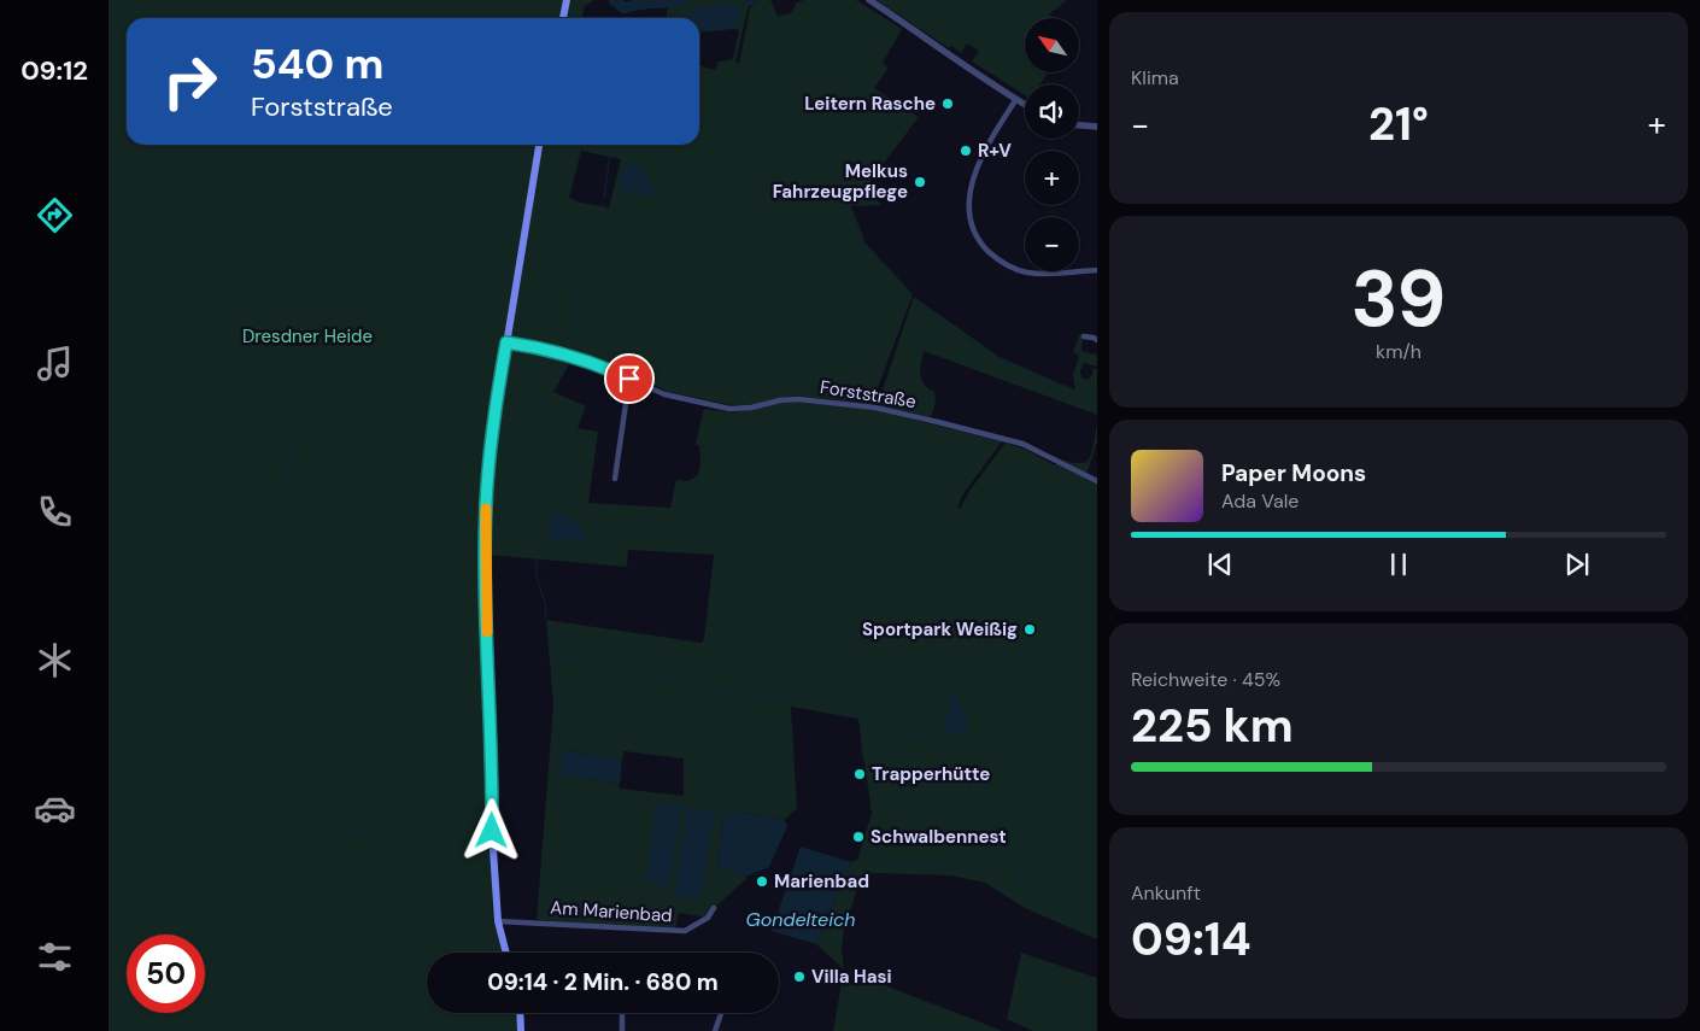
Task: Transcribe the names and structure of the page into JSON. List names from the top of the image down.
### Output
{
  "streets": {
    "street": ["Forststraße", "Am Marienbad"]
  },
  "water": ["Gondelteich"],
  "parks": ["Dresdner Heide"],
  "places": [
    "Leitern Rasche",
    "R+V",
    "Melkus Fahrzeugpflege",
    "Sportpark Weißig",
    "Trapperhütte",
    "Schwalbennest",
    "Marienbad",
    "Villa Hasi"
  ],
  "north": "top left",
  "page": {
    "tabs": "09:12",
    "tile": [
      "Klima",
      ["39", "km/h"],
      ["Reichweite · 45%", "225 km"],
      ["Ankunft", "09:14"]
    ],
    "map_buttons": ["+", "−"],
    "turn": ["540 m", "Forststraße"],
    "heat": ["−", "21°", "+"],
    "song": ["Paper Moons", "Ada Vale"],
    "limit": "50",
    "trip": "09:14 · 2 Min. · 680 m"
  }
}
